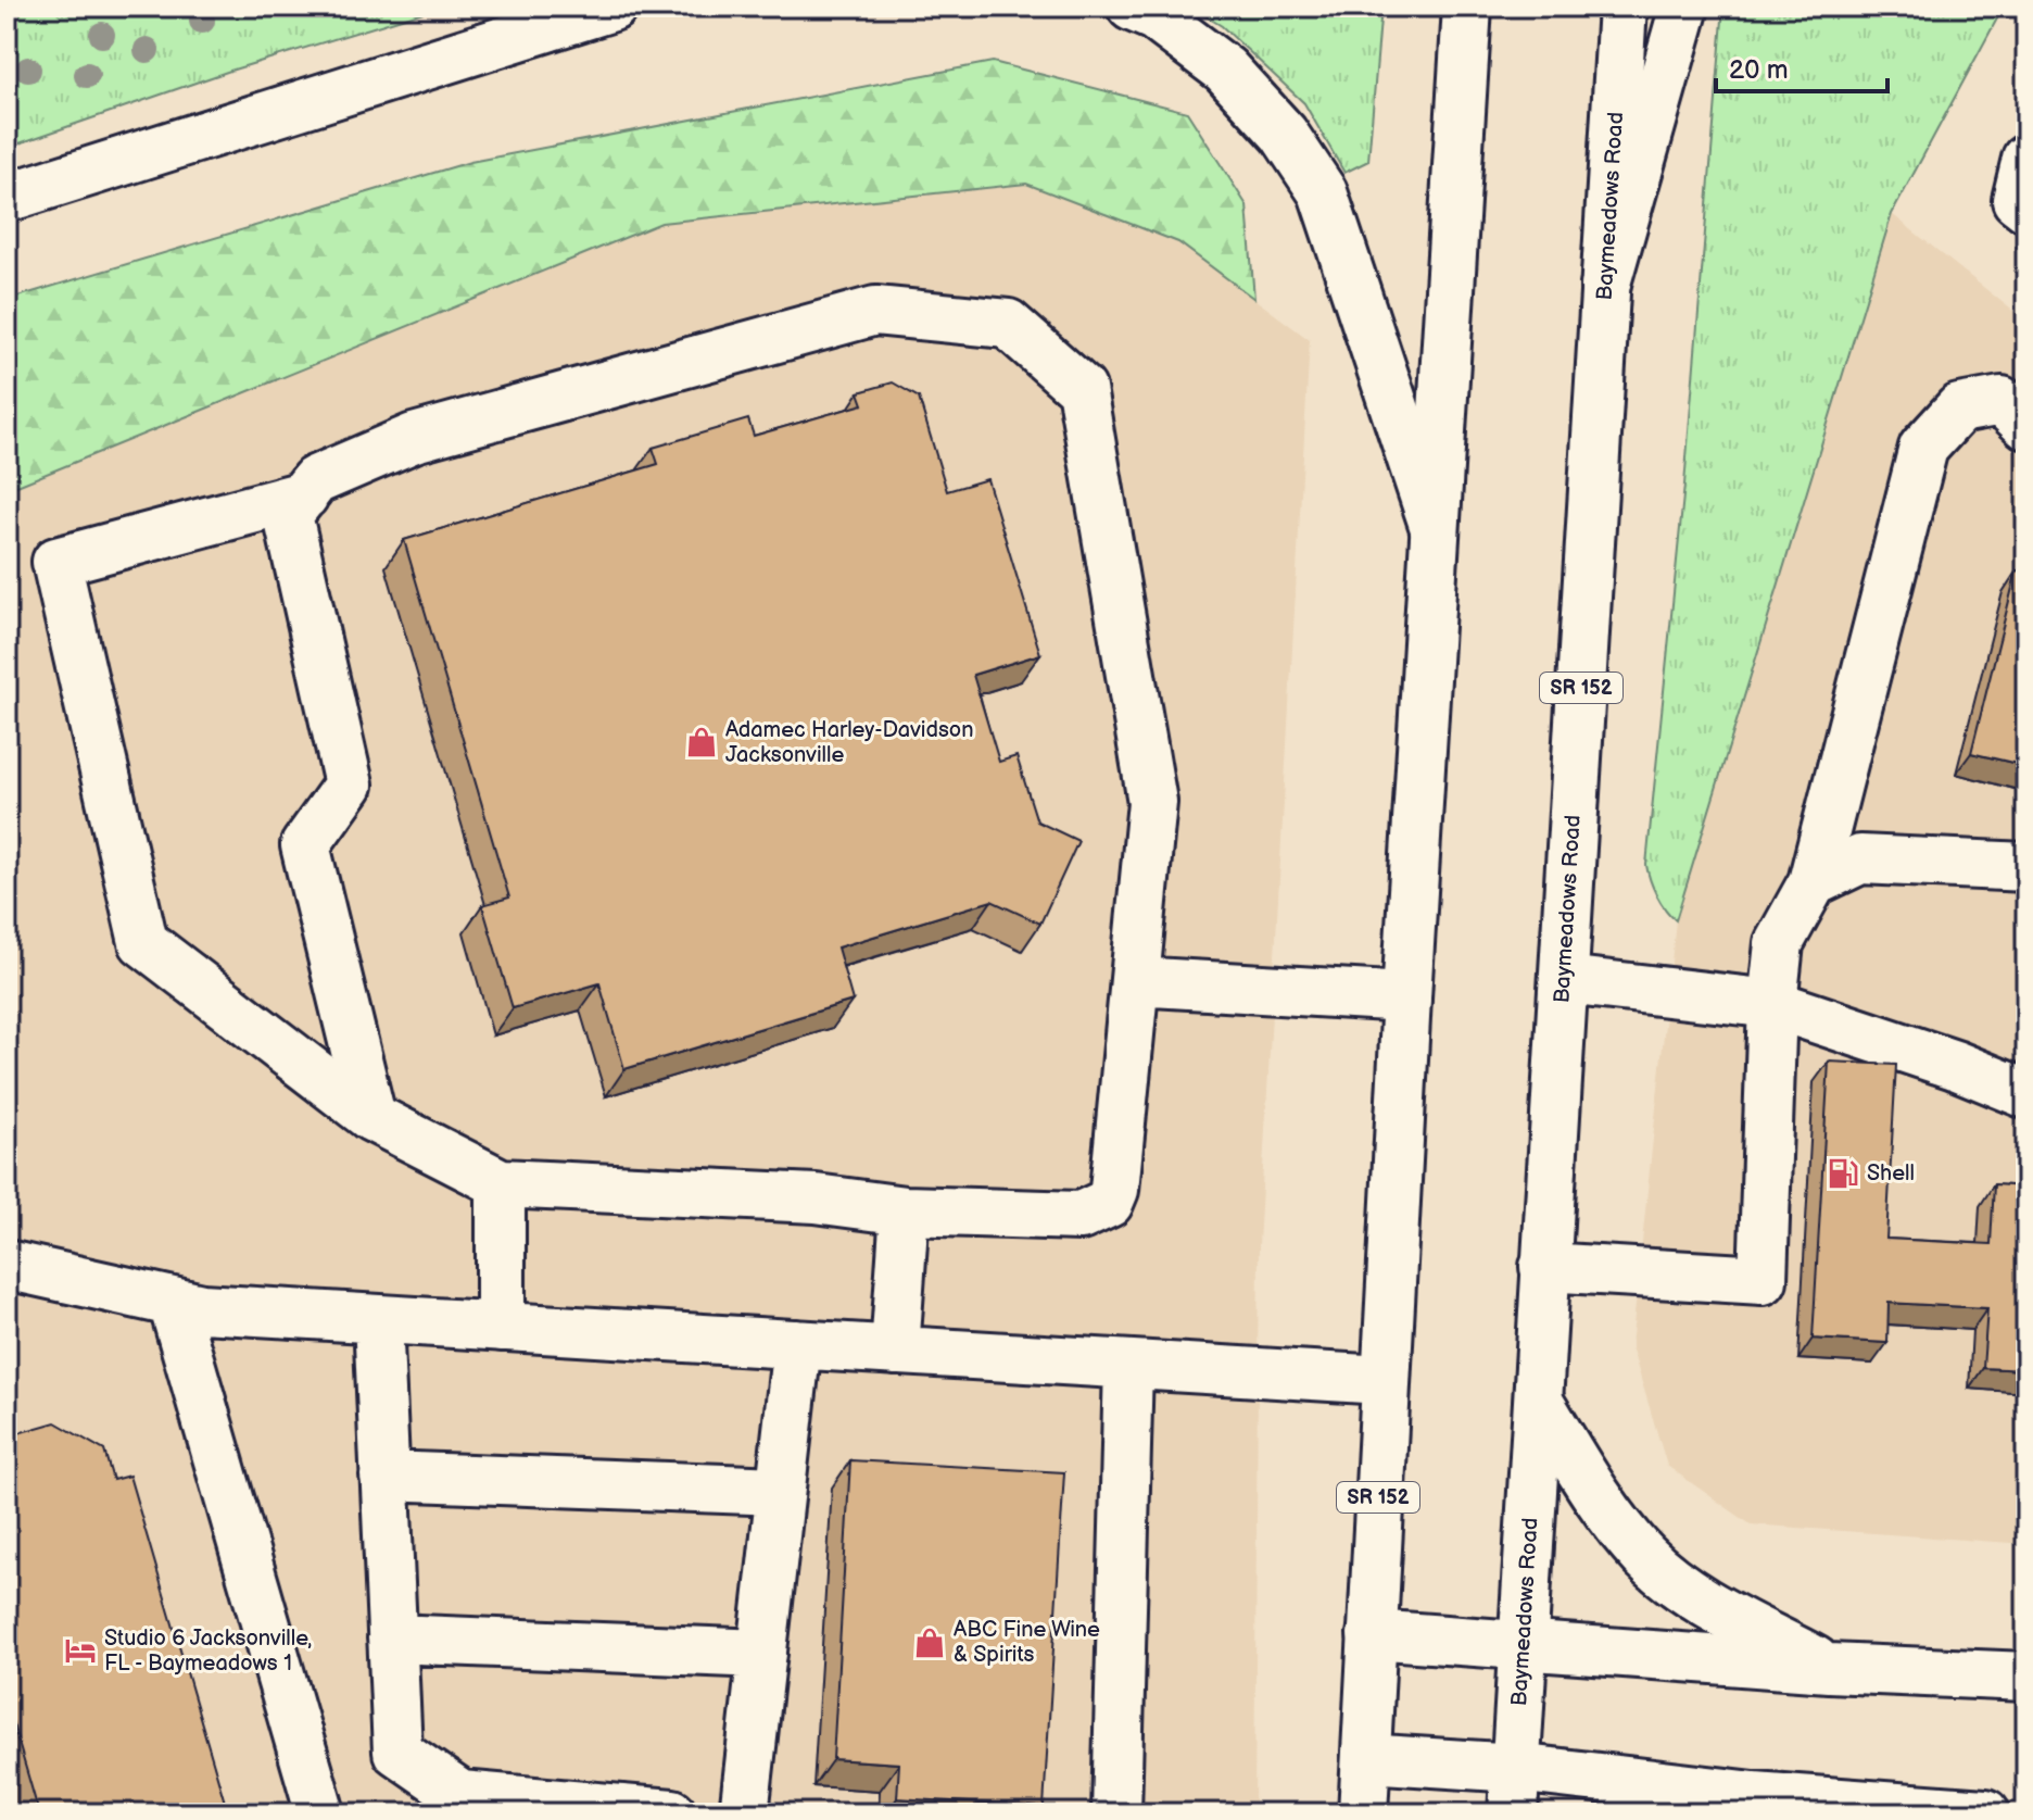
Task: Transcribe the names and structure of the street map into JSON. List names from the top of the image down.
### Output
{
  "streets": {
    "main road": ["Baymeadows Road", "SR 152"]
  },
  "places": {
    "shop": ["Adamec Harley-Davidson Jacksonville", "ABC Fine Wine & Spirits"],
    "fuel station": ["Shell"],
    "hotel": ["Studio 6 Jacksonville, FL - Baymeadows 1"]
  },
  "scale_bar": "20 m"
}
